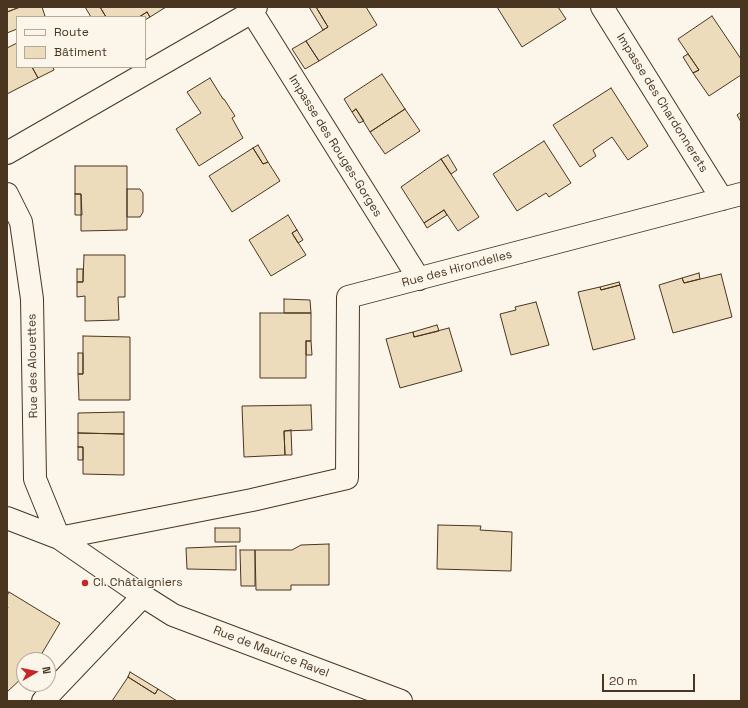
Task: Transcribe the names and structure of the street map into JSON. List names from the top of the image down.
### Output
{
  "streets": {
    "street": [
      "Impasse des Chardonnerets",
      "Impasse des Rouges-Gorges",
      "Rue des Hirondelles",
      "Rue des Alouettes",
      "Rue de Maurice Ravel"
    ]
  },
  "crossings": [
    ["Impasse des Chardonnerets", "Rue des Hirondelles"],
    ["Impasse des Rouges-Gorges", "Rue des Hirondelles"],
    ["Rue des Hirondelles", "Rue des Alouettes"],
    ["Rue des Hirondelles", "Rue de Maurice Ravel"],
    ["Rue des Alouettes", "Rue de Maurice Ravel"]
  ],
  "places": ["Cl. Châtaigniers"],
  "legend": ["Route", "Bâtiment"],
  "scale_bar": "20 m",
  "north": "right"
}
